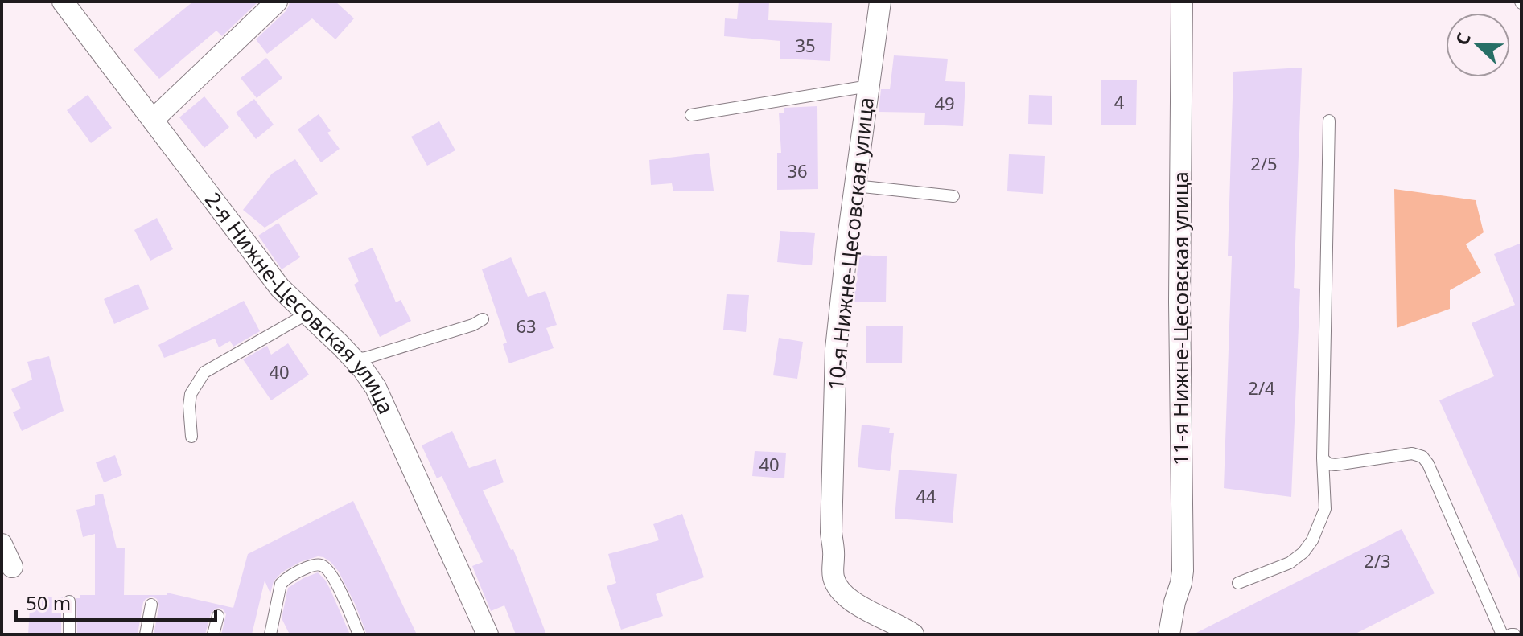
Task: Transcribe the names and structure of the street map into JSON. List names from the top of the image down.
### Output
{
  "streets": {
    "street": ["10-я Нижне-Цесовская улица", "2-я Нижне-Цесовская улица", "11-я Нижне-Цесовская улица"]
  },
  "house_numbers": [
    "35",
    "4",
    "49",
    "2/5",
    "36",
    "63",
    "40",
    "2/4",
    "40",
    "44",
    "2/3"
  ],
  "scale_bar": "50 m",
  "north": "left"
}
